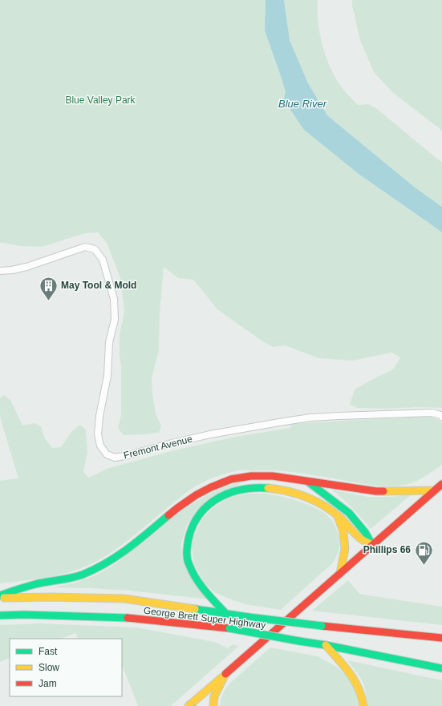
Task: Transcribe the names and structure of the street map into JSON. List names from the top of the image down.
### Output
{
  "streets": {
    "main road": ["George Brett Super Highway"],
    "street": ["Fremont Avenue"]
  },
  "water": ["Blue River"],
  "parks": ["Blue Valley Park"],
  "places": {
    "building": ["May Tool & Mold"],
    "fuel station": ["Phillips 66"]
  },
  "legend": ["Fast", "Slow", "Jam"]
}
